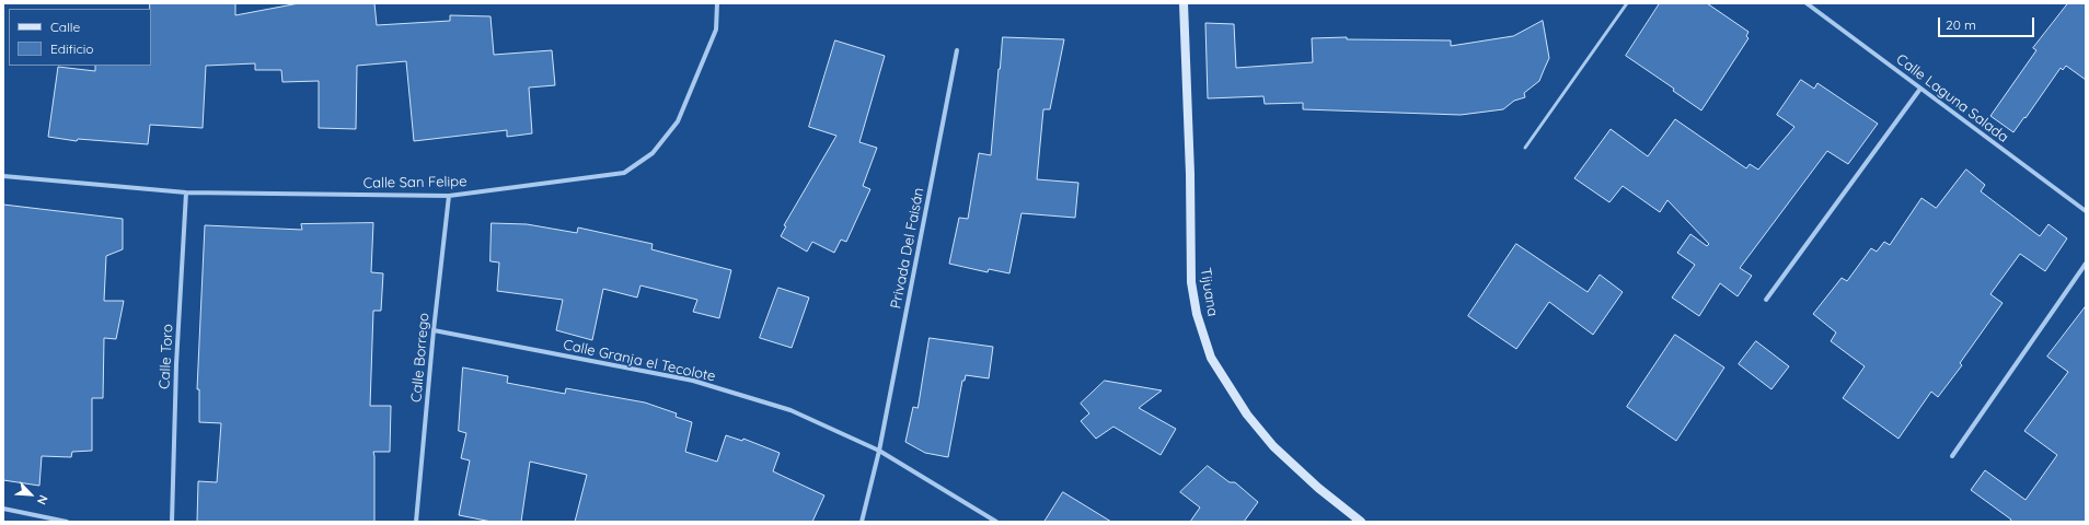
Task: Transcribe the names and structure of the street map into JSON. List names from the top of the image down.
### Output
{
  "streets": {
    "street": [
      "Calle Laguna Salada",
      "Calle San Felipe",
      "Privada Del Faisán",
      "Tijuana",
      "Calle Toro",
      "Calle Borrego",
      "Calle Granja el Tecolote"
    ]
  },
  "crossings": [
    ["Calle San Felipe", "Calle Toro"],
    ["Calle San Felipe", "Calle Borrego"],
    ["Privada Del Faisán", "Calle Granja el Tecolote"],
    ["Calle Borrego", "Calle Granja el Tecolote"]
  ],
  "legend": ["Calle", "Edificio"],
  "scale_bar": "20 m",
  "north": "bottom right"
}
